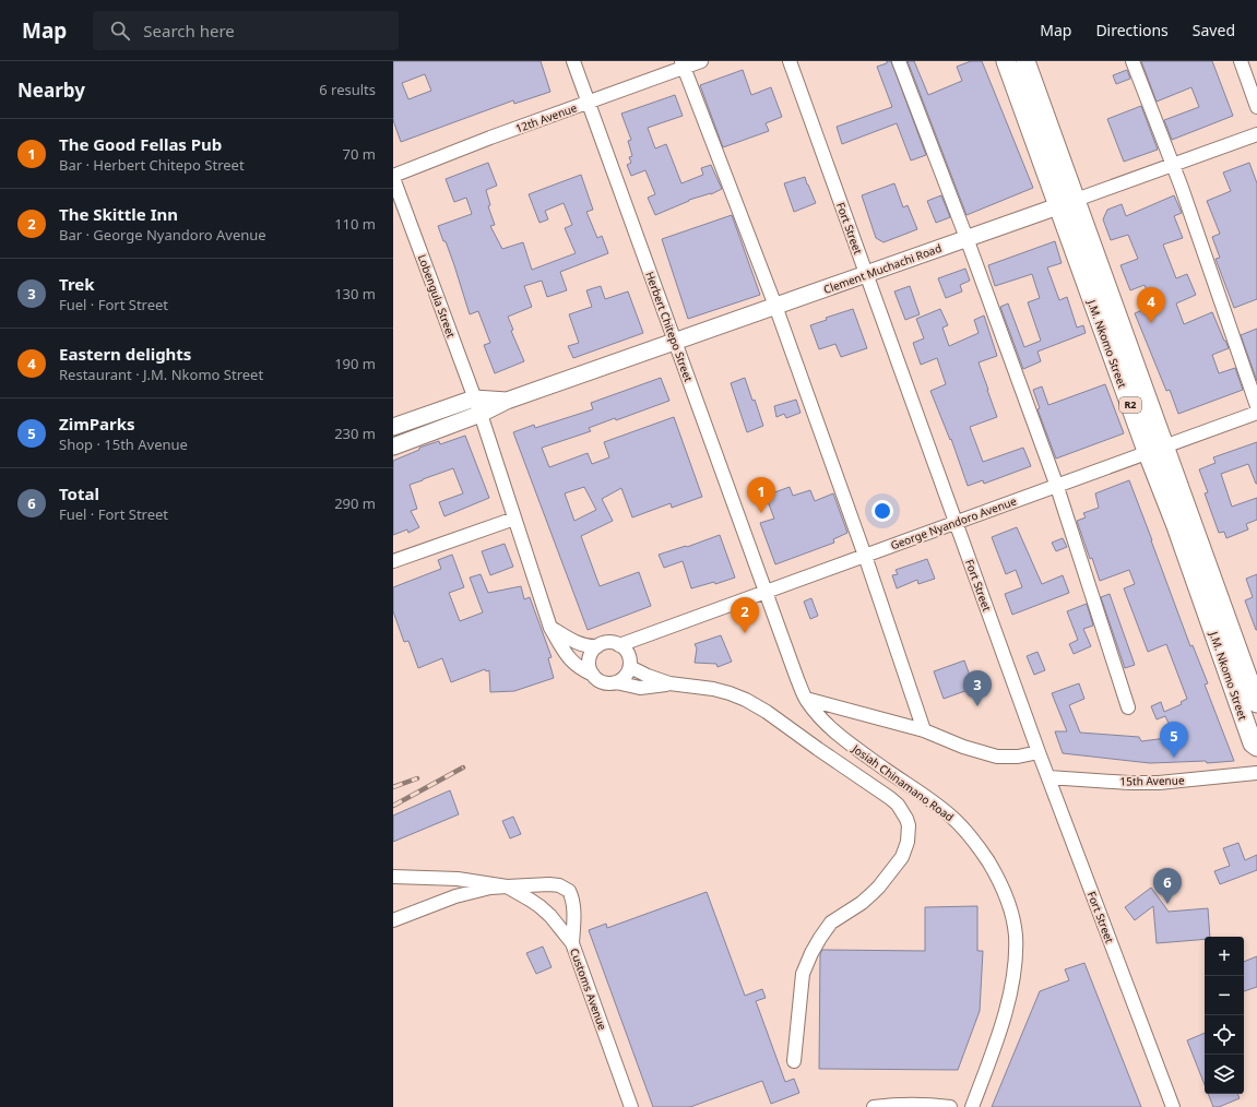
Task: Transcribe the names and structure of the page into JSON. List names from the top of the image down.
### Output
{
  "streets": {
    "highway": ["J.M. Nkomo Street", "R2"],
    "main road": ["Clement Muchachi Road"],
    "street": [
      "12th Avenue",
      "Fort Street",
      "Lobengula Street",
      "Herbert Chitepo Street",
      "George Nyandoro Avenue",
      "15th Avenue",
      "Josiah Chinamano Road",
      "Customs Avenue"
    ]
  },
  "crossings": [
    ["12th Avenue", "Lobengula Street"],
    ["12th Avenue", "Herbert Chitepo Street"],
    ["Fort Street", "Clement Muchachi Road"],
    ["Fort Street", "George Nyandoro Avenue"],
    ["Fort Street", "15th Avenue"],
    ["Clement Muchachi Road", "Lobengula Street"],
    ["Clement Muchachi Road", "Herbert Chitepo Street"],
    ["Clement Muchachi Road", "J.M. Nkomo Street"],
    ["Lobengula Street", "George Nyandoro Avenue"],
    ["Herbert Chitepo Street", "George Nyandoro Avenue"],
    ["Herbert Chitepo Street", "Josiah Chinamano Road"],
    ["J.M. Nkomo Street", "George Nyandoro Avenue"],
    ["George Nyandoro Avenue", "Josiah Chinamano Road"]
  ],
  "page": {
    "header": "Map",
    "search": "Search here",
    "nav": ["Map", "Directions", "Saved"],
    "heading": ["Nearby", "6 results"],
    "list": [
      {
        "mark": "1",
        "name": "The Good Fellas Pub",
        "note": "Bar · Herbert Chitepo Street",
        "value": "70 m"
      },
      {
        "mark": "2",
        "name": "The Skittle Inn",
        "note": "Bar · George Nyandoro Avenue",
        "value": "110 m"
      },
      {
        "mark": "3",
        "name": "Trek",
        "note": "Fuel · Fort Street",
        "value": "130 m"
      },
      {
        "mark": "4",
        "name": "Eastern delights",
        "note": "Restaurant · J.M. Nkomo Street",
        "value": "190 m"
      },
      {
        "mark": "5",
        "name": "ZimParks",
        "note": "Shop · 15th Avenue",
        "value": "230 m"
      },
      {
        "mark": "6",
        "name": "Total",
        "note": "Fuel · Fort Street",
        "value": "290 m"
      }
    ],
    "pins": [
      "4",
      "1",
      "2",
      "3",
      "5",
      "6"
    ],
    "map_buttons": ["+", "−"]
  }
}
